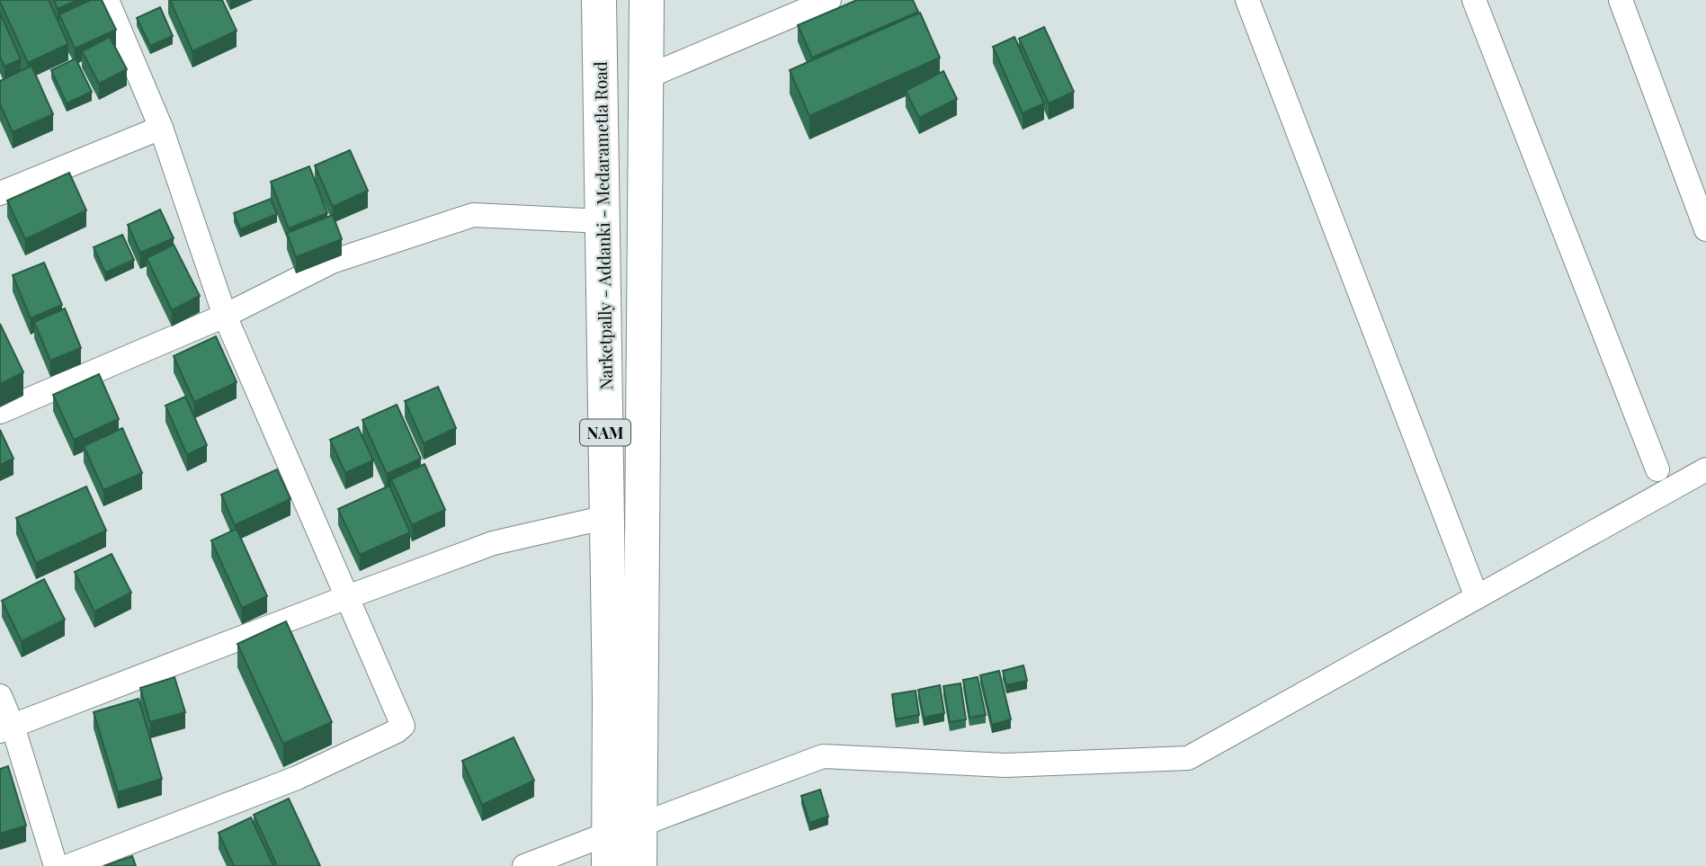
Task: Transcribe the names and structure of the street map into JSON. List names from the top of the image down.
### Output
{
  "streets": {
    "highway": ["Narketpally - Addanki - Medarametla Road", "NAM"]
  }
}
